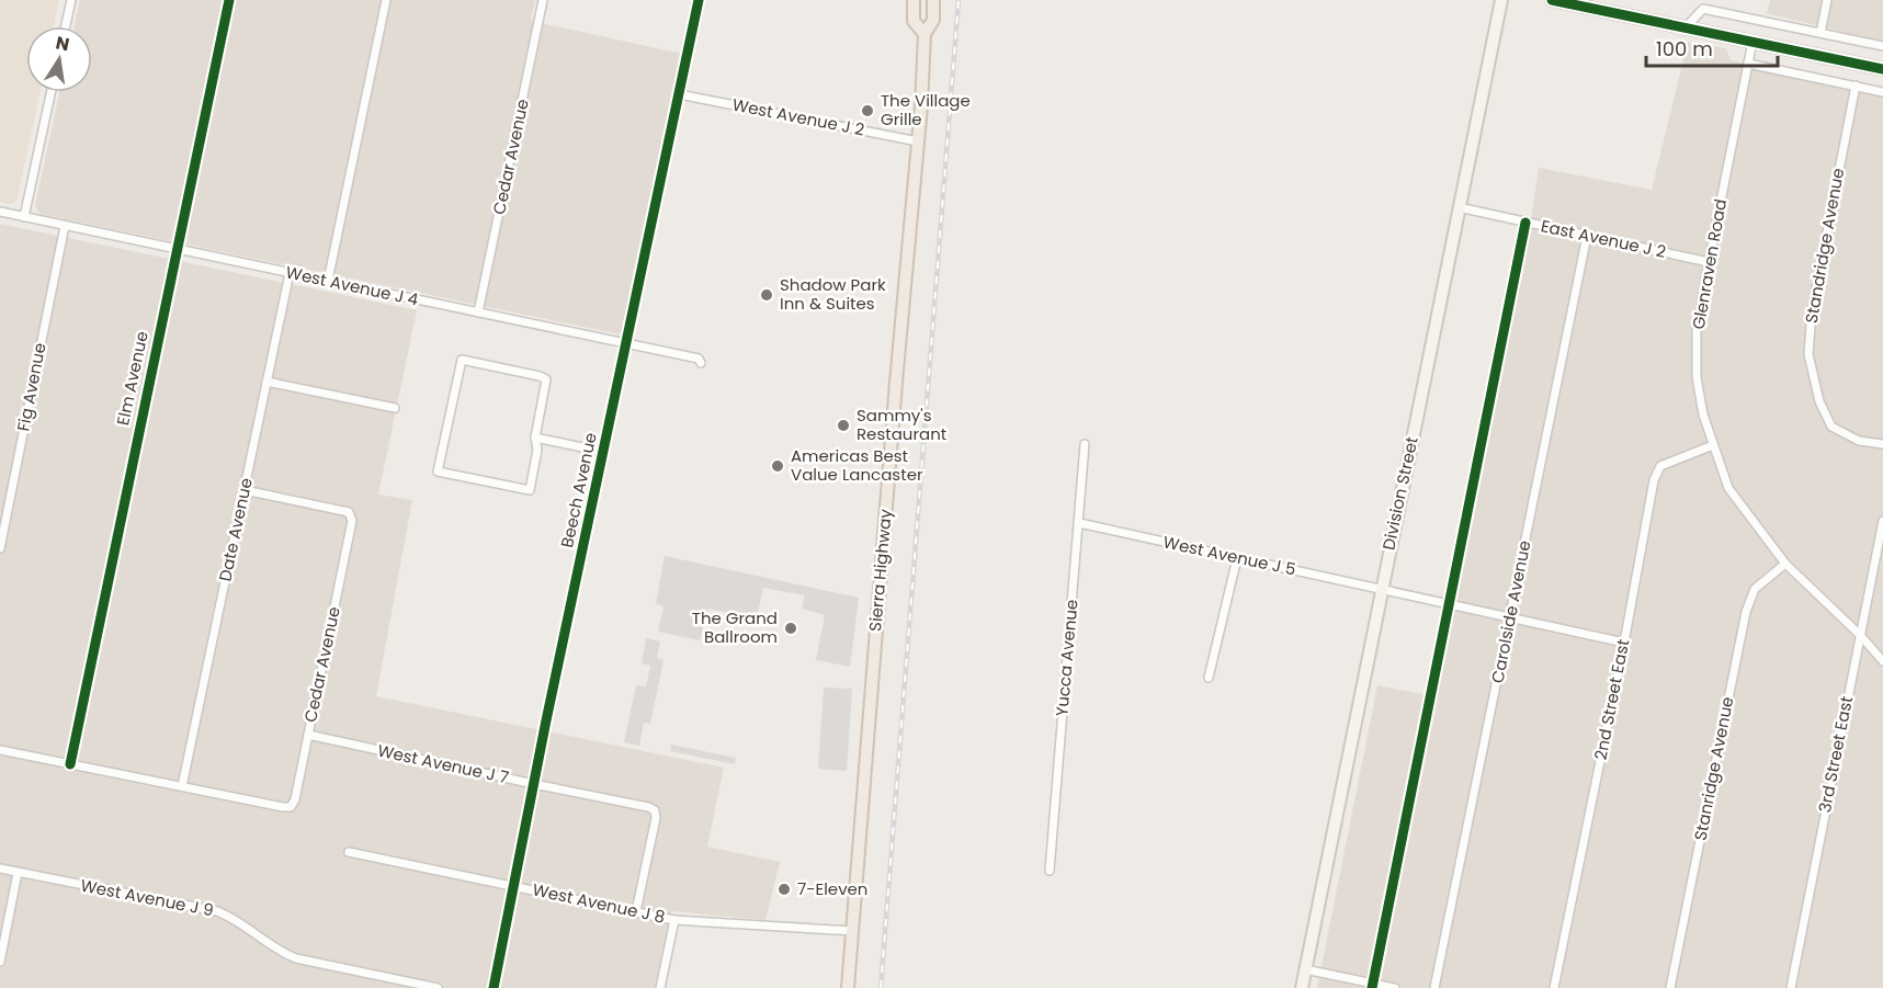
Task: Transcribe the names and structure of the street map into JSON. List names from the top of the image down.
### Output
{
  "streets": {
    "main road": ["Division Street", "Sierra Highway"],
    "street": [
      "West Avenue J 2",
      "Cedar Avenue",
      "East Avenue J 2",
      "Standridge Avenue",
      "Glenraven Road",
      "West Avenue J 4",
      "Elm Avenue",
      "Fig Avenue",
      "Beech Avenue",
      "Date Avenue",
      "West Avenue J 5",
      "Carolside Avenue",
      "Yucca Avenue",
      "2nd Street East",
      "3rd Street East",
      "West Avenue J 7",
      "Stanridge Avenue",
      "West Avenue J 9",
      "West Avenue J 8"
    ]
  },
  "crossings": [
    ["West Avenue J 2", "Beech Avenue"],
    ["West Avenue J 2", "Sierra Highway"],
    ["Cedar Avenue", "West Avenue J 4"],
    ["Cedar Avenue", "Date Avenue"],
    ["Cedar Avenue", "West Avenue J 7"],
    ["East Avenue J 2", "Glenraven Road"],
    ["East Avenue J 2", "Division Street"],
    ["East Avenue J 2", "Carolside Avenue"],
    ["Glenraven Road", "2nd Street East"],
    ["Glenraven Road", "3rd Street East"],
    ["Glenraven Road", "Stanridge Avenue"],
    ["West Avenue J 4", "Elm Avenue"],
    ["West Avenue J 4", "Fig Avenue"],
    ["West Avenue J 4", "Beech Avenue"],
    ["West Avenue J 4", "Date Avenue"],
    ["Beech Avenue", "West Avenue J 7"],
    ["Beech Avenue", "West Avenue J 8"],
    ["Division Street", "West Avenue J 5"],
    ["West Avenue J 5", "Carolside Avenue"],
    ["West Avenue J 5", "Yucca Avenue"],
    ["West Avenue J 5", "2nd Street East"],
    ["Sierra Highway", "West Avenue J 8"],
    ["West Avenue J 7", "West Avenue J 8"]
  ],
  "places": [
    "The Village Grille",
    "Shadow Park Inn & Suites",
    "Sammy's Restaurant",
    "Americas Best Value Lancaster",
    "The Grand Ballroom",
    "7-Eleven"
  ],
  "scale_bar": "100 m",
  "north": "top"
}
